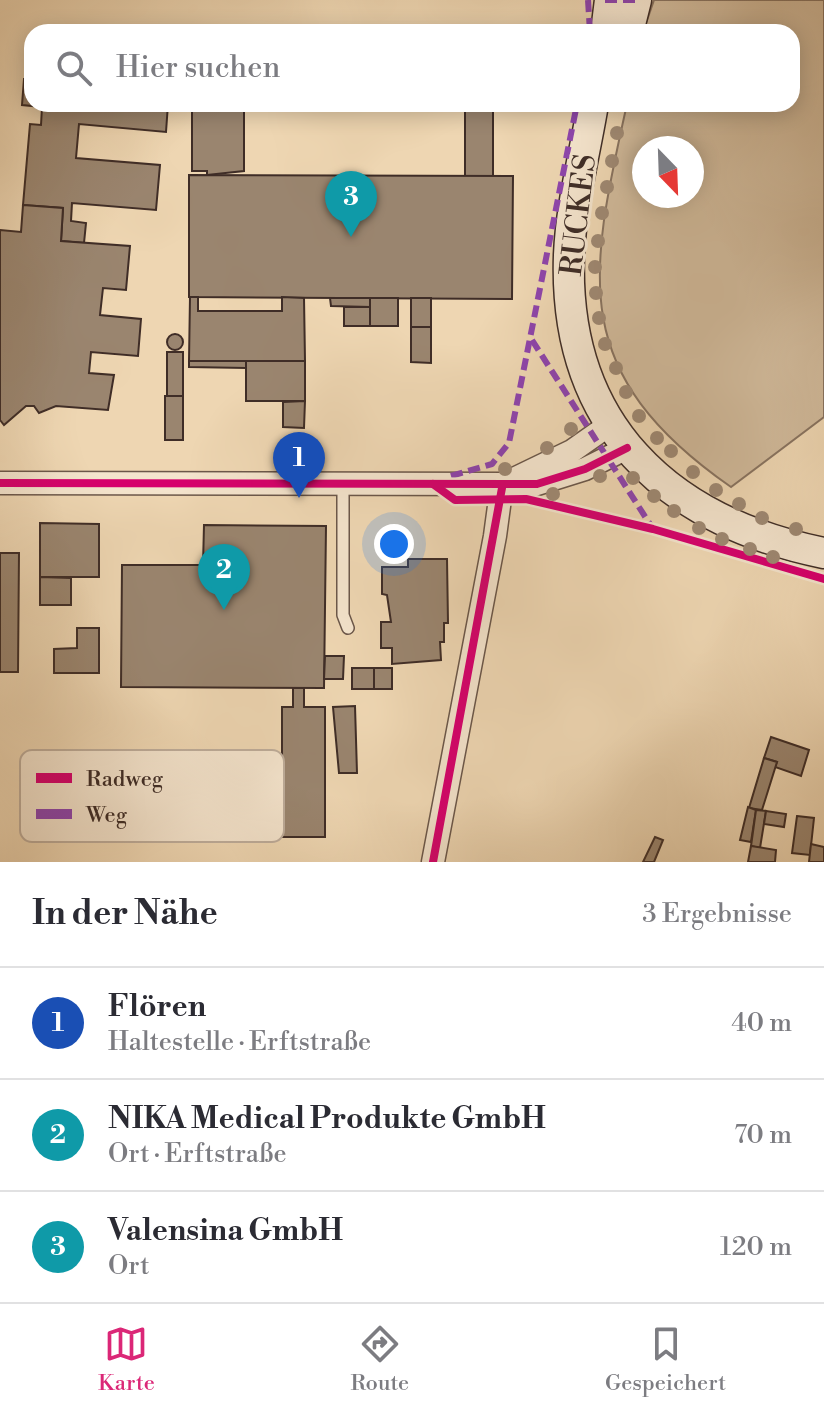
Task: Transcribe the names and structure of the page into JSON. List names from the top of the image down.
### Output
{
  "streets": {
    "main road": ["RUCKES"]
  },
  "legend": ["Radweg", "Weg"],
  "north": "bottom right",
  "page": {
    "search": "Hier suchen",
    "pins": ["3", "1", "2"],
    "heading": ["In der Nähe", "3 Ergebnisse"],
    "list": [
      {
        "mark": "1",
        "name": "Flören",
        "note": "Haltestelle · Erftstraße",
        "value": "40 m"
      },
      {
        "mark": "2",
        "name": "NIKA Medical Produkte GmbH",
        "note": "Ort · Erftstraße",
        "value": "70 m"
      },
      {
        "mark": "3",
        "name": "Valensina GmbH",
        "note": "Ort",
        "value": "120 m"
      }
    ],
    "nav": ["Karte", "Route", "Gespeichert"]
  }
}
